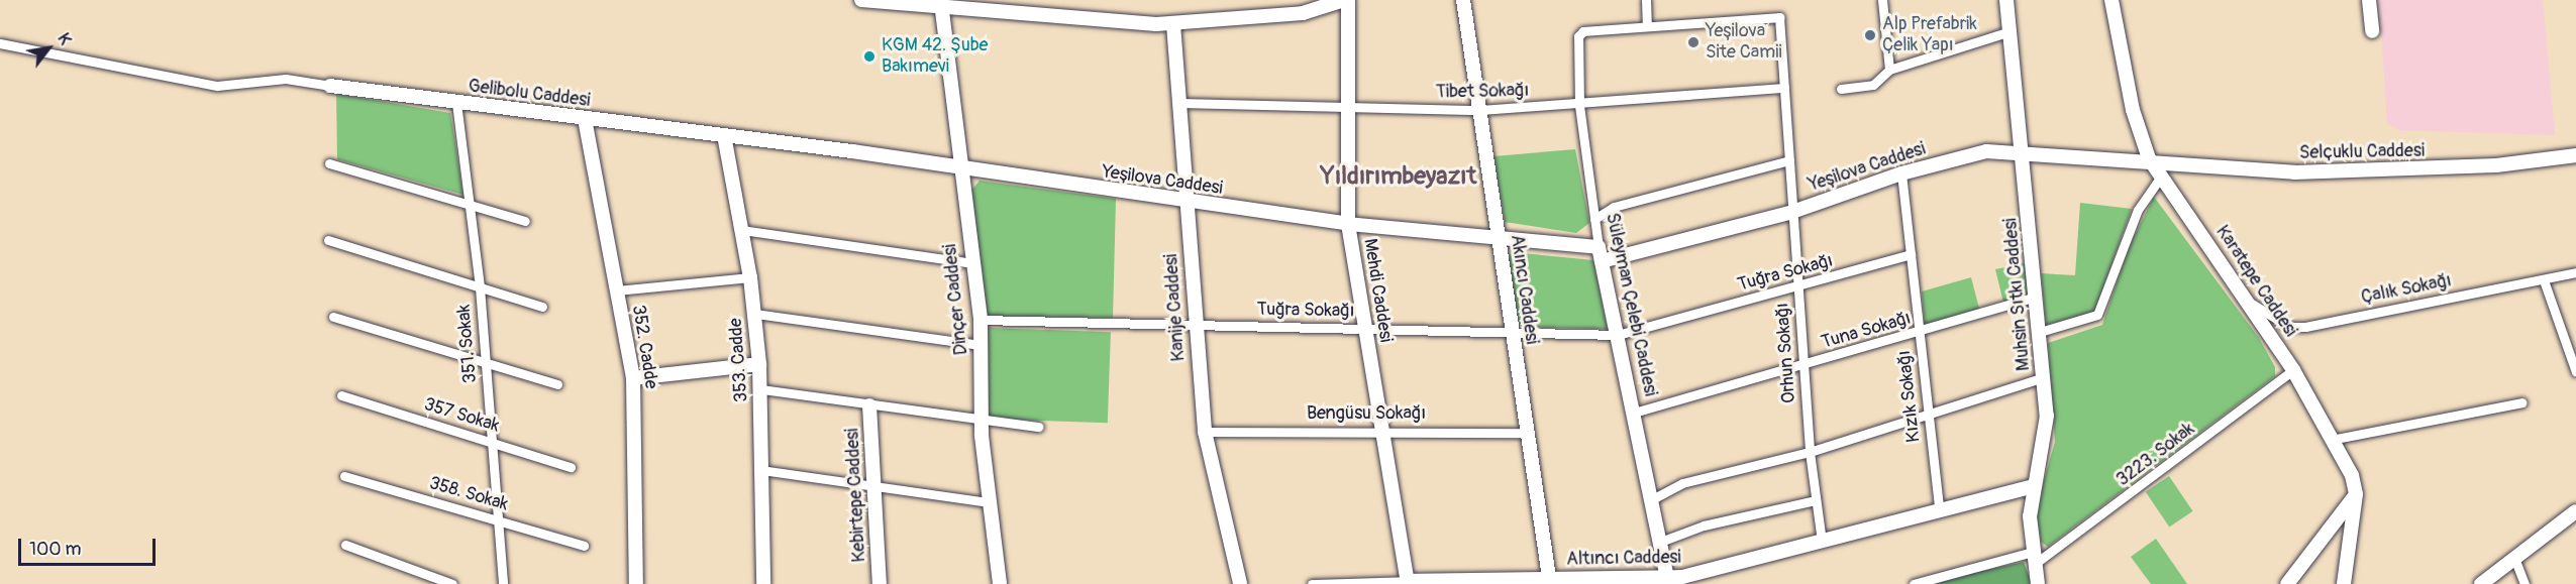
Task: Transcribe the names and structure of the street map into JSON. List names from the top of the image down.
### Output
{
  "streets": {
    "street": [
      "Tibet Sokağı",
      "Gelibolu Caddesi",
      "Selçuklu Caddesi",
      "Yeşilova Caddesi",
      "Tuğra Sokağı",
      "Karatepe Caddesi",
      "Akıncı Caddesi",
      "Çalık Sokağı",
      "Mehdi Caddesi",
      "Muhsin Sıtkı Caddesi",
      "Dinçer Caddesi",
      "Süleyman Çelebi Caddesi",
      "Kanije Caddesi",
      "Tuna Sokağı",
      "351. Sokak",
      "352. Cadde",
      "Orhun Sokağı",
      "353. Cadde",
      "Kızık Sokağı",
      "Bengüsu Sokağı",
      "357 Sokak",
      "3223. Sokak",
      "358. Sokak",
      "Kebirtepe Caddesi",
      "Altıncı Caddesi"
    ]
  },
  "crossings": [
    ["Tibet Sokağı", "Akıncı Caddesi"],
    ["Tibet Sokağı", "Mehdi Caddesi"],
    ["Tibet Sokağı", "Süleyman Çelebi Caddesi"],
    ["Tibet Sokağı", "Kanije Caddesi"],
    ["Tibet Sokağı", "Orhun Sokağı"],
    ["Gelibolu Caddesi", "Yeşilova Caddesi"],
    ["Gelibolu Caddesi", "351. Sokak"],
    ["Gelibolu Caddesi", "352. Cadde"],
    ["Gelibolu Caddesi", "353. Cadde"],
    ["Selçuklu Caddesi", "Yeşilova Caddesi"],
    ["Selçuklu Caddesi", "Karatepe Caddesi"],
    ["Yeşilova Caddesi", "Karatepe Caddesi"],
    ["Yeşilova Caddesi", "Akıncı Caddesi"],
    ["Yeşilova Caddesi", "Mehdi Caddesi"],
    ["Yeşilova Caddesi", "Muhsin Sıtkı Caddesi"],
    ["Yeşilova Caddesi", "Dinçer Caddesi"],
    ["Yeşilova Caddesi", "Süleyman Çelebi Caddesi"],
    ["Yeşilova Caddesi", "Kanije Caddesi"],
    ["Yeşilova Caddesi", "Orhun Sokağı"],
    ["Yeşilova Caddesi", "353. Cadde"],
    ["Yeşilova Caddesi", "Kızık Sokağı"],
    ["Tuğra Sokağı", "Akıncı Caddesi"],
    ["Tuğra Sokağı", "Mehdi Caddesi"],
    ["Tuğra Sokağı", "Dinçer Caddesi"],
    ["Tuğra Sokağı", "Süleyman Çelebi Caddesi"],
    ["Tuğra Sokağı", "Kanije Caddesi"],
    ["Tuğra Sokağı", "Orhun Sokağı"],
    ["Tuğra Sokağı", "Kızık Sokağı"],
    ["Karatepe Caddesi", "Çalık Sokağı"],
    ["Karatepe Caddesi", "3223. Sokak"],
    ["Akıncı Caddesi", "Bengüsu Sokağı"],
    ["Akıncı Caddesi", "Altıncı Caddesi"],
    ["Mehdi Caddesi", "Bengüsu Sokağı"],
    ["Mehdi Caddesi", "Altıncı Caddesi"],
    ["Muhsin Sıtkı Caddesi", "Tuna Sokağı"],
    ["Muhsin Sıtkı Caddesi", "3223. Sokak"],
    ["Muhsin Sıtkı Caddesi", "Altıncı Caddesi"],
    ["Süleyman Çelebi Caddesi", "Tuna Sokağı"],
    ["Süleyman Çelebi Caddesi", "Orhun Sokağı"],
    ["Süleyman Çelebi Caddesi", "Altıncı Caddesi"],
    ["Kanije Caddesi", "Bengüsu Sokağı"],
    ["Tuna Sokağı", "Orhun Sokağı"],
    ["Tuna Sokağı", "Kızık Sokağı"],
    ["351. Sokak", "357 Sokak"],
    ["351. Sokak", "358. Sokak"],
    ["Orhun Sokağı", "Altıncı Caddesi"],
    ["Kızık Sokağı", "Altıncı Caddesi"]
  ],
  "districts": ["Yıldırımbeyazıt"],
  "places": ["Alp Prefabrik Çelik Yapı", "Yeşilova Site Camii", "KGM 42. Şube Bakımevi"],
  "scale_bar": "100 m",
  "north": "top right"
}
